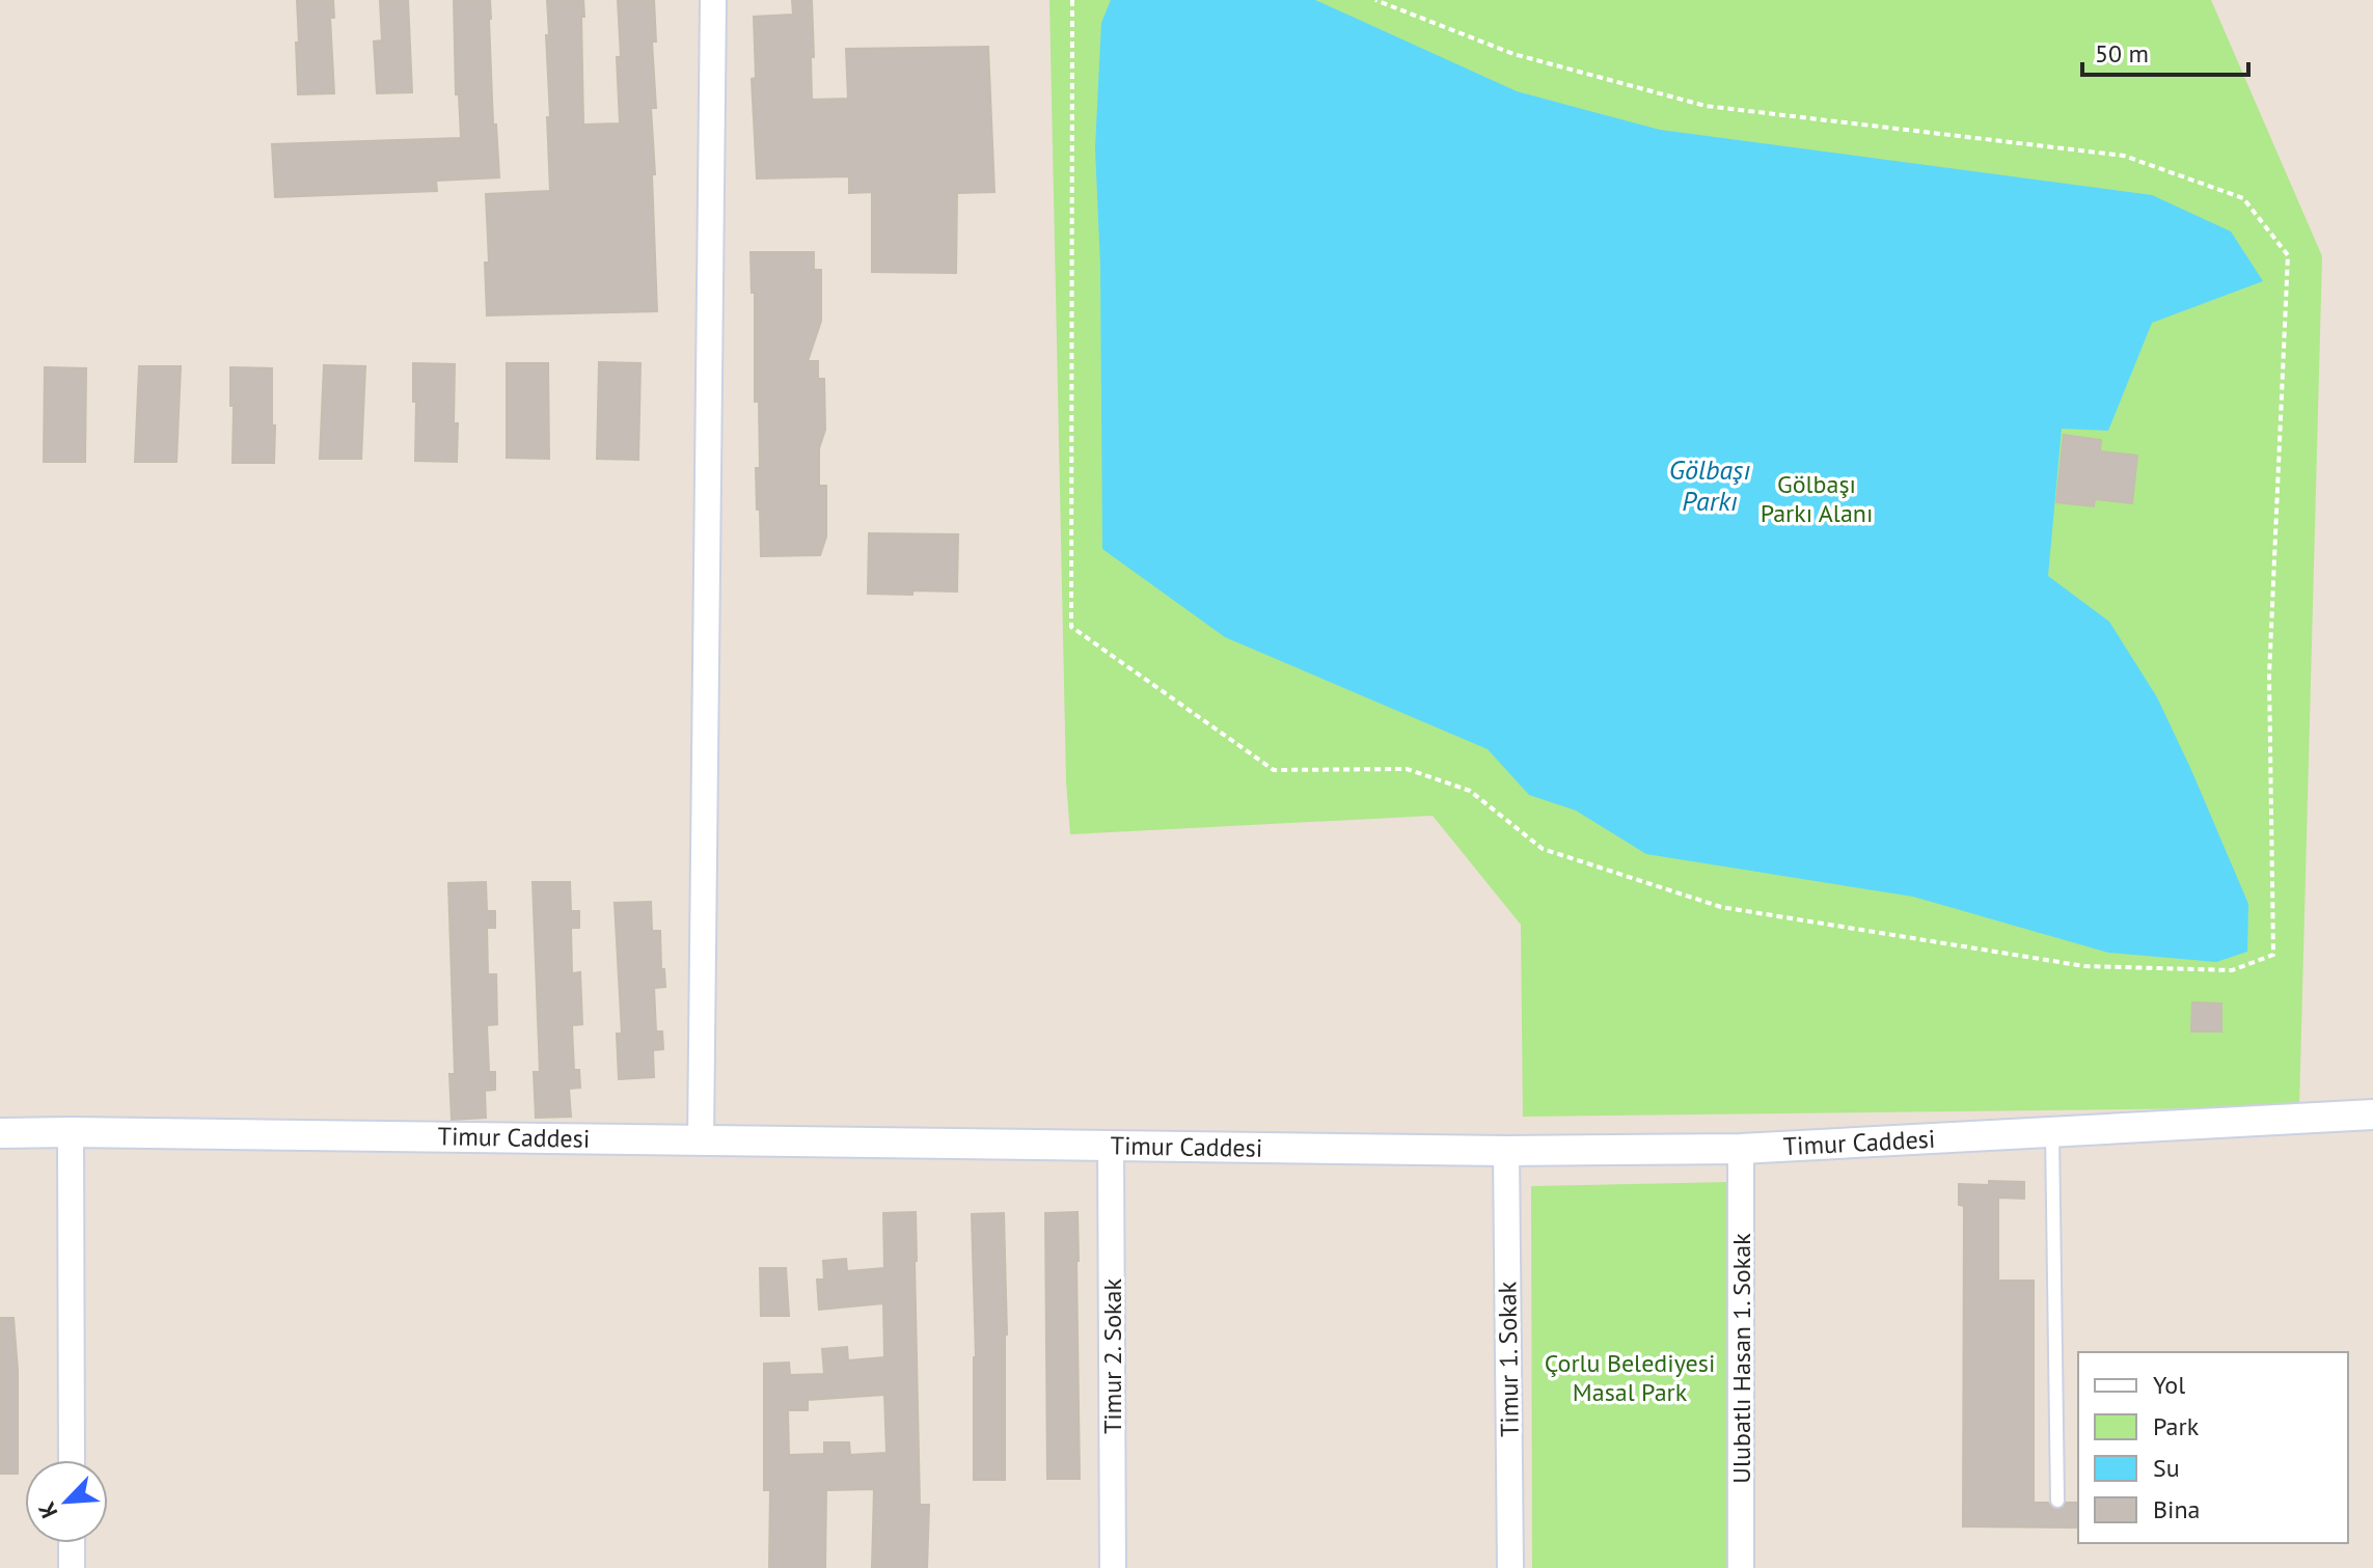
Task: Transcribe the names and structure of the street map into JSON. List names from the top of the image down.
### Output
{
  "streets": {
    "street": [
      "Timur Caddesi",
      "Timur 2. Sokak",
      "Ulubatlı Hasan 1. Sokak",
      "Timur 1. Sokak"
    ]
  },
  "crossings": [
    ["Timur Caddesi", "Timur 2. Sokak"],
    ["Timur Caddesi", "Ulubatlı Hasan 1. Sokak"],
    ["Timur Caddesi", "Timur 1. Sokak"]
  ],
  "water": ["Gölbaşı Parkı"],
  "parks": ["Gölbaşı Parkı Alanı", "Çorlu Belediyesi Masal Park"],
  "legend": [
    "Yol",
    "Park",
    "Su",
    "Bina"
  ],
  "scale_bar": "50 m",
  "north": "bottom left"
}
